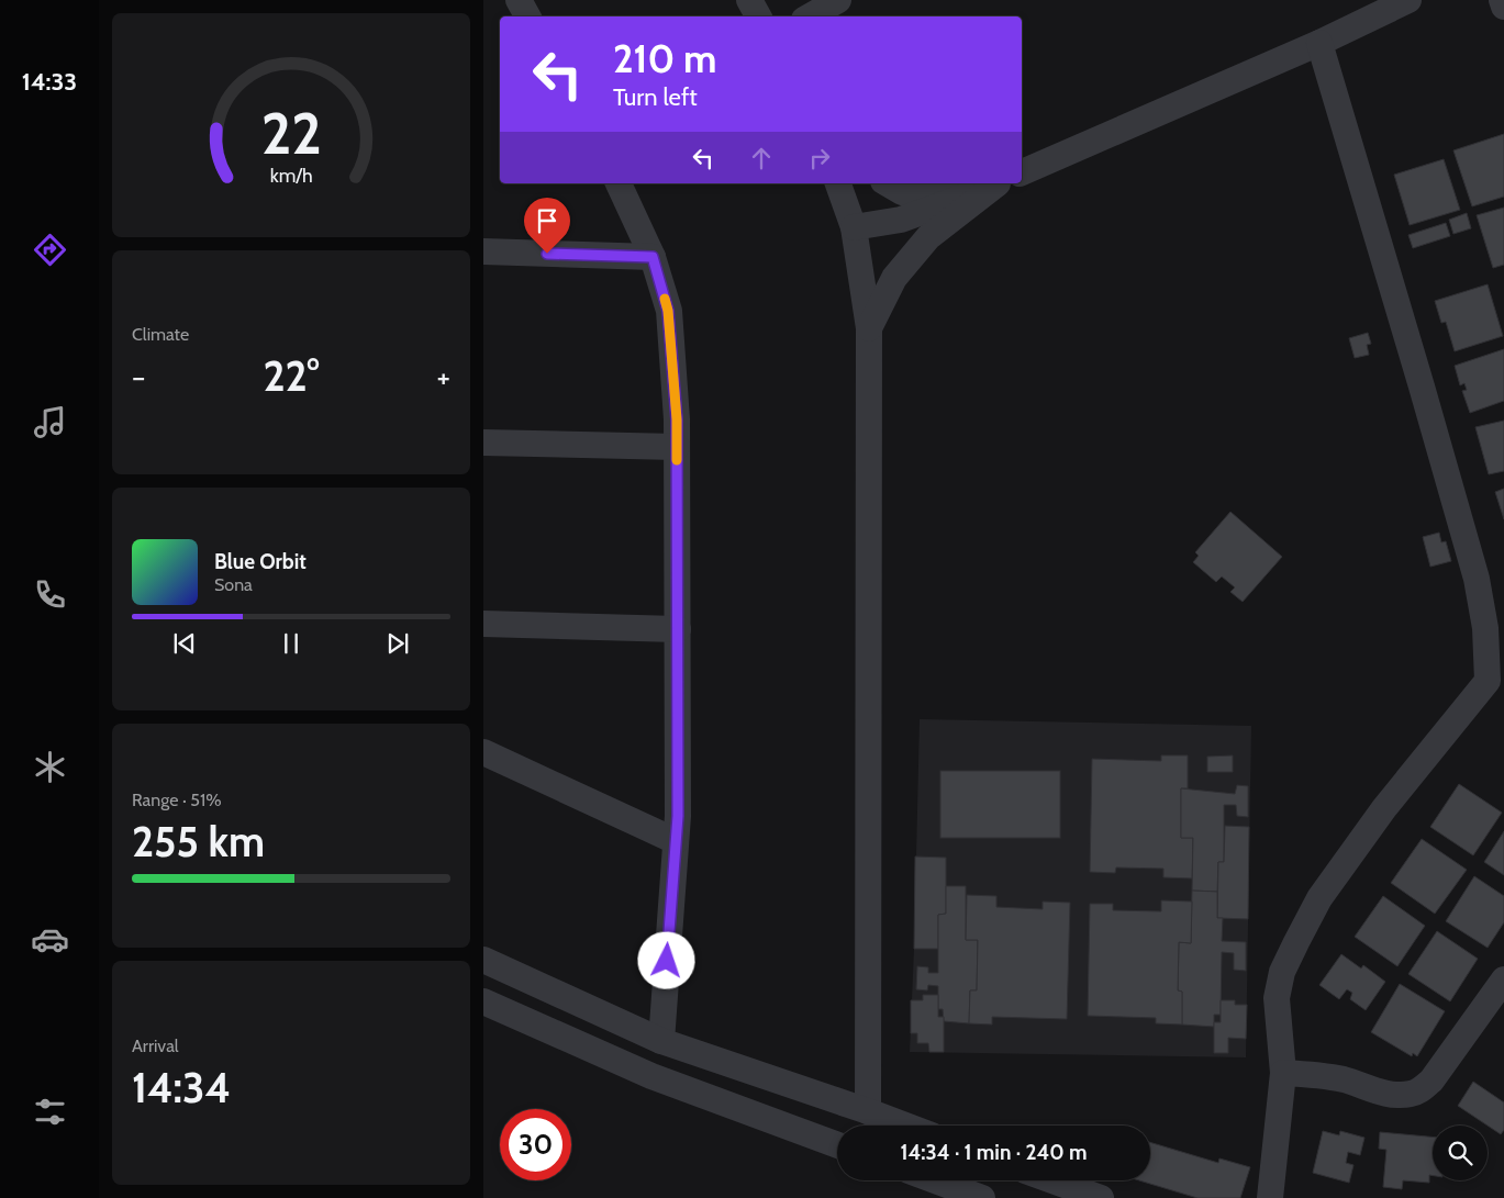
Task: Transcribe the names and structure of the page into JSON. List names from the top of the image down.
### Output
{
  "page": {
    "tabs": "14:33",
    "turn": ["210 m", "Turn left"],
    "tile": [
      "Climate",
      ["Range · 51%", "255 km"],
      ["Arrival", "14:34"]
    ],
    "heat": ["−", "22°", "+"],
    "song": ["Blue Orbit", "Sona"],
    "limit": "30",
    "trip": "14:34 · 1 min · 240 m",
    "gauge": ["22", "km/h"]
  }
}
